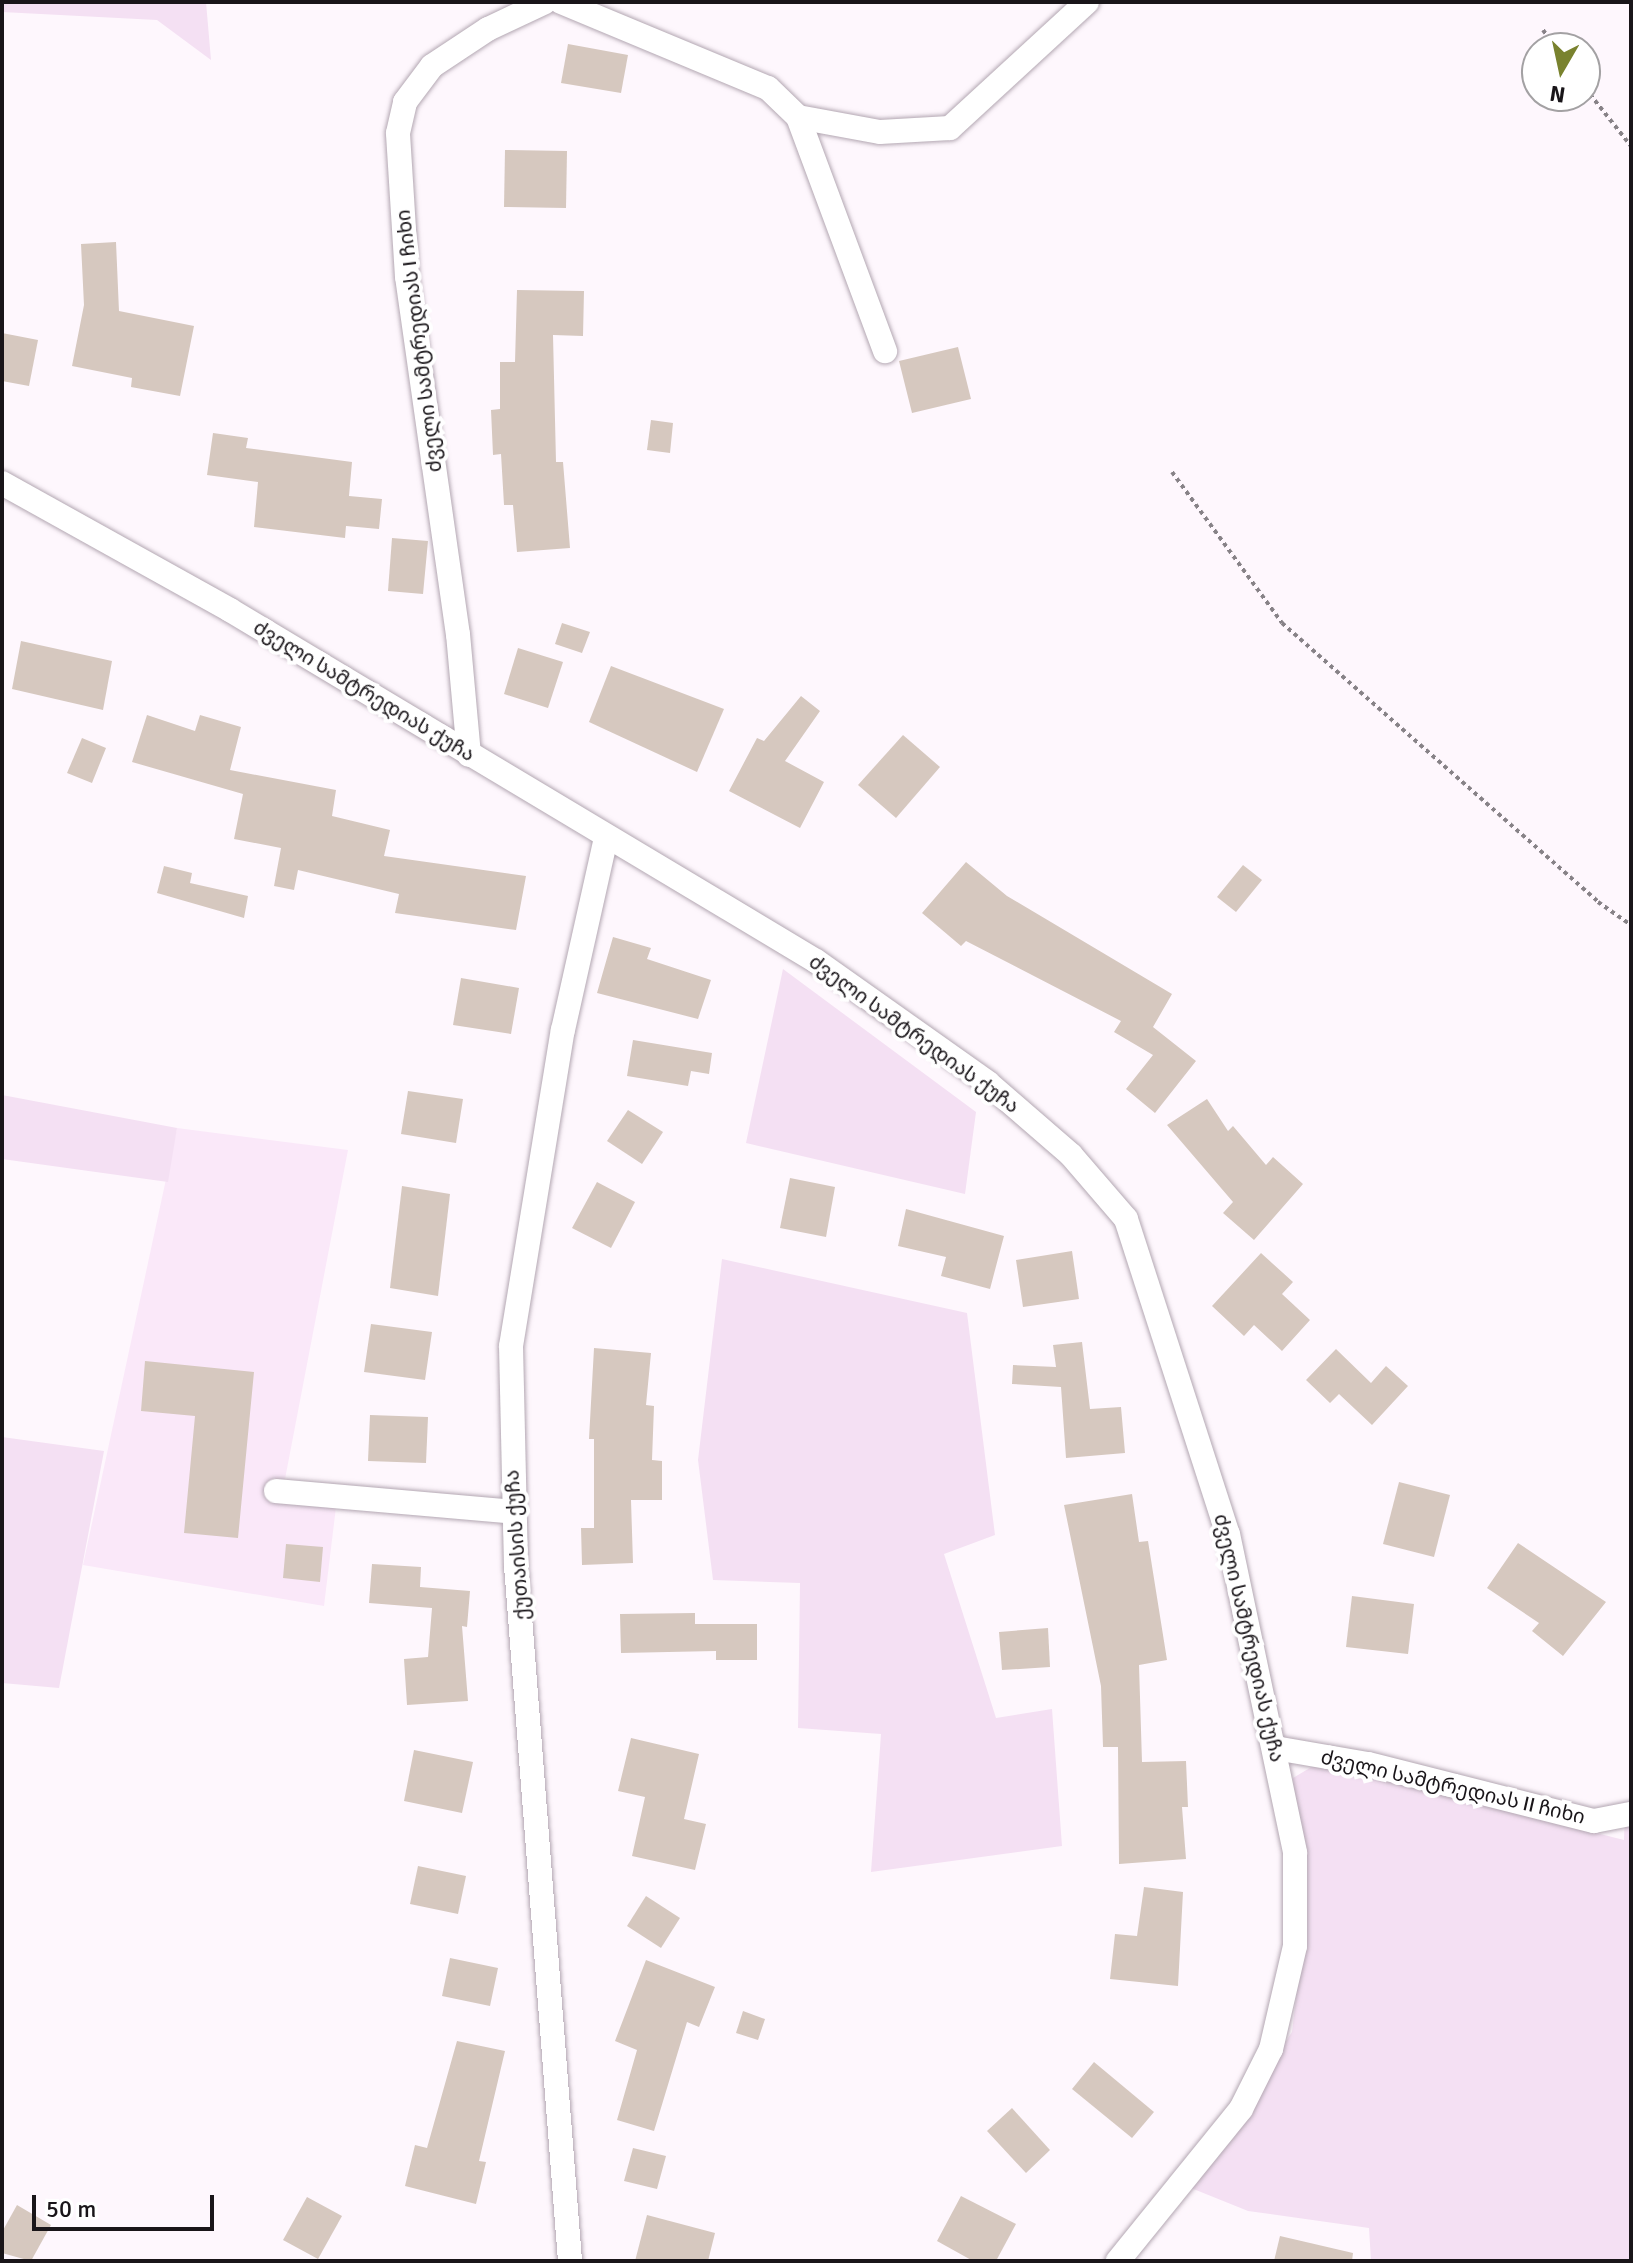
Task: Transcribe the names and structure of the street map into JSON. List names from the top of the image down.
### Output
{
  "streets": {
    "street": [
      "ძველი სამტრედიას I ჩიხი",
      "ძველი სამტრედიას ქუჩა",
      "ქუთაისის ქუჩა",
      "ძველი სამტრედიას II ჩიხი"
    ]
  },
  "crossings": [
    ["ძველი სამტრედიას I ჩიხი", "ძველი სამტრედიას ქუჩა"],
    ["ძველი სამტრედიას ქუჩა", "ქუთაისის ქუჩა"],
    ["ძველი სამტრედიას ქუჩა", "ძველი სამტრედიას II ჩიხი"]
  ],
  "scale_bar": "50 m",
  "north": "bottom"
}
